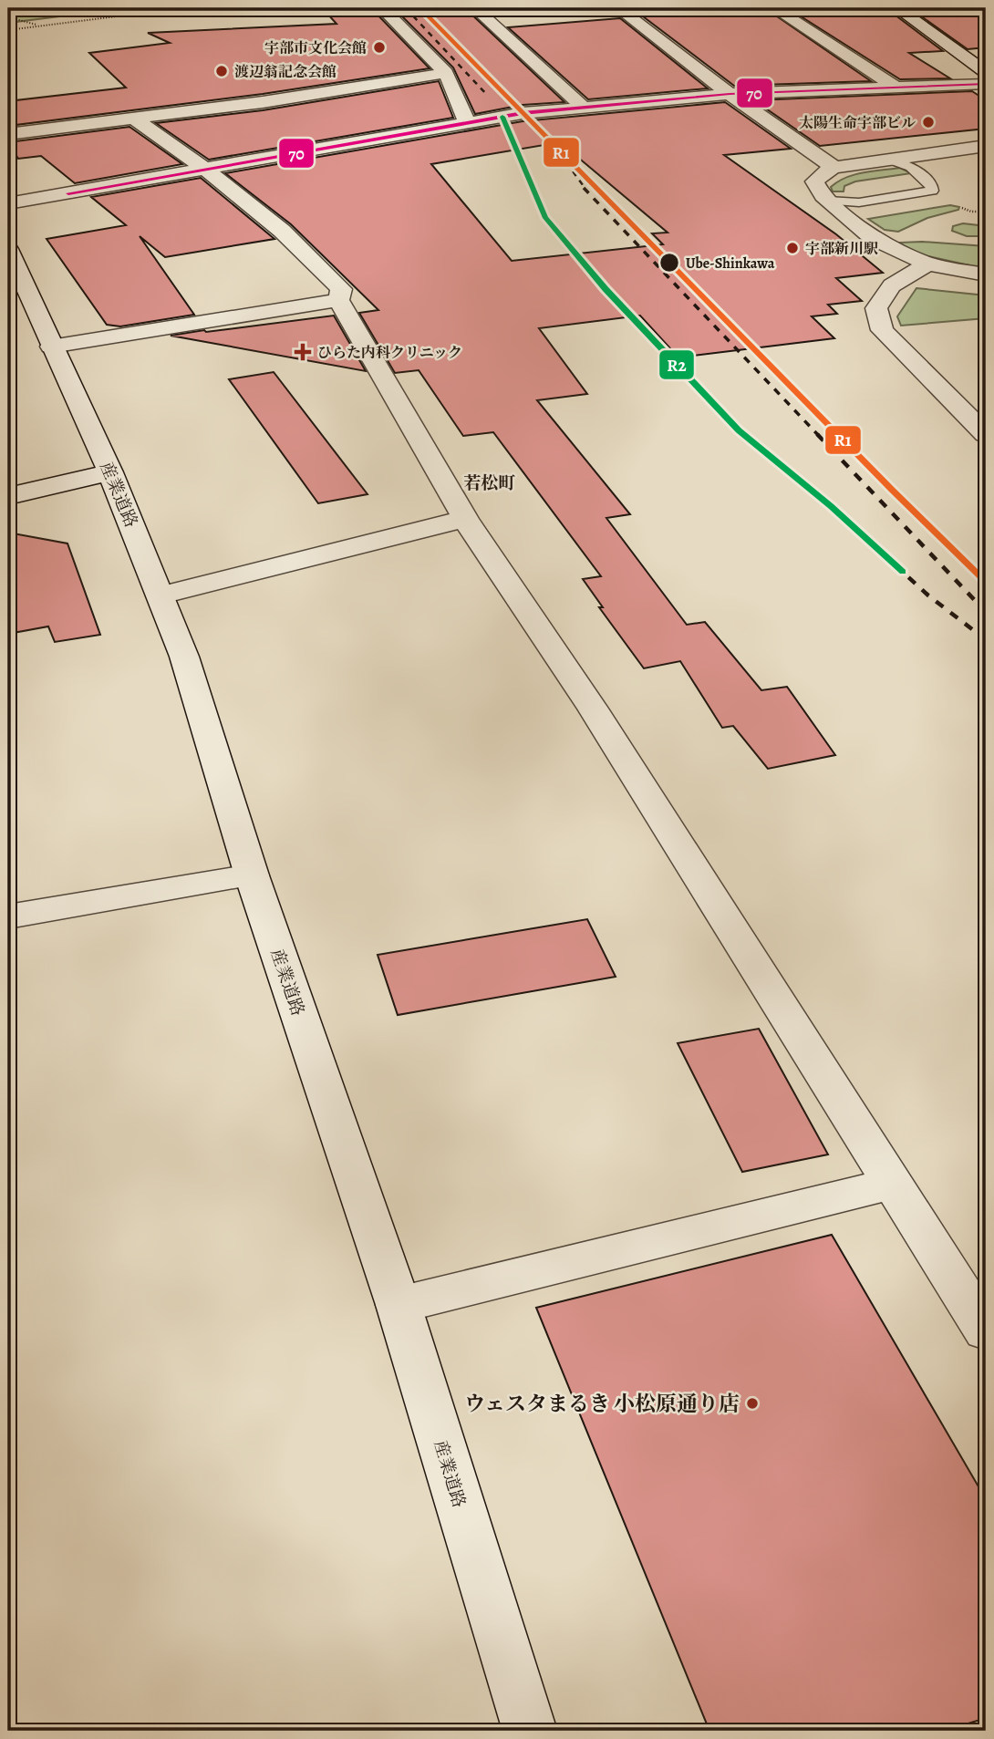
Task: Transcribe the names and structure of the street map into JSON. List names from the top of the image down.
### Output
{
  "streets": {
    "street": ["産業道路"]
  },
  "districts": ["若松町"],
  "places": {
    "other": [
      "宇部市文化会館",
      "渡辺翁記念会館",
      "太陽生命宇部ビル",
      "宇部新川駅",
      "Ube-Shinkawa",
      "ウェスタまるき 小松原通り店"
    ],
    "health": ["ひらた内科クリニック"]
  },
  "lines": ["transit line R1", "transit line 70", "transit line R2"]
}
